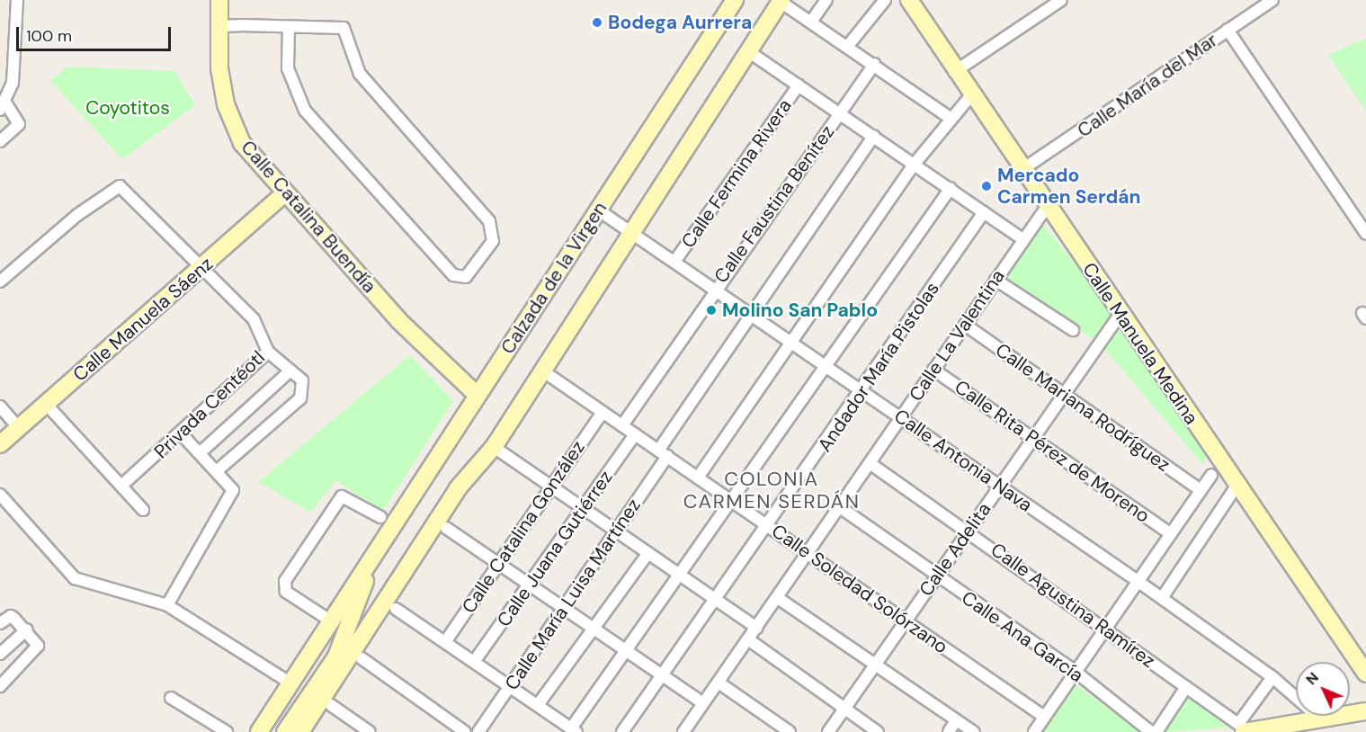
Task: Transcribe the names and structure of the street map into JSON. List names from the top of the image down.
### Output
{
  "streets": {
    "street": [
      "Calle María del Mar",
      "Calle Fermina Rivera",
      "Calle Faustina Benítez",
      "Calle Catalina Buendía",
      "Calzada de la Virgen",
      "Calle Manuela Sáenz",
      "Calle La Valentina",
      "Calle Manuela Medina",
      "Andador María Pistolas",
      "Privada Centéotl",
      "Calle Mariana Rodríguez",
      "Calle Rita Pérez de Moreno",
      "Calle Antonia Nava",
      "Calle Catalina González",
      "Calle Juana Gutiérrez",
      "Calle Adelita",
      "Calle Soledad Solórzano",
      "Calle María Luisa Martínez",
      "Calle Agustina Ramírez",
      "Calle Ana García"
    ]
  },
  "crossings": [
    ["Calle María del Mar", "Calle Manuela Medina"],
    ["Calle Fermina Rivera", "Calle Antonia Nava"],
    ["Calle Faustina Benítez", "Calle Antonia Nava"],
    ["Calle Faustina Benítez", "Calle Soledad Solórzano"],
    ["Calle Catalina Buendía", "Calzada de la Virgen"],
    ["Calle Catalina Buendía", "Calle Manuela Sáenz"],
    ["Calzada de la Virgen", "Calle Antonia Nava"],
    ["Calzada de la Virgen", "Calle Soledad Solórzano"],
    ["Calle Manuela Sáenz", "Privada Centéotl"],
    ["Calle La Valentina", "Calle Manuela Medina"],
    ["Calle La Valentina", "Calle Mariana Rodríguez"],
    ["Calle La Valentina", "Calle Rita Pérez de Moreno"],
    ["Calle La Valentina", "Calle Antonia Nava"],
    ["Calle La Valentina", "Calle Soledad Solórzano"],
    ["Calle La Valentina", "Calle Agustina Ramírez"],
    ["Calle La Valentina", "Calle Ana García"],
    ["Calle Manuela Medina", "Calle Adelita"],
    ["Andador María Pistolas", "Calle Antonia Nava"],
    ["Andador María Pistolas", "Calle Soledad Solórzano"],
    ["Calle Mariana Rodríguez", "Calle Adelita"],
    ["Calle Rita Pérez de Moreno", "Calle Adelita"],
    ["Calle Antonia Nava", "Calle Adelita"],
    ["Calle Antonia Nava", "Calle María Luisa Martínez"],
    ["Calle Catalina González", "Calle Soledad Solórzano"],
    ["Calle Juana Gutiérrez", "Calle Soledad Solórzano"],
    ["Calle Adelita", "Calle Soledad Solórzano"],
    ["Calle Adelita", "Calle Agustina Ramírez"],
    ["Calle Adelita", "Calle Ana García"],
    ["Calle Soledad Solórzano", "Calle María Luisa Martínez"]
  ],
  "districts": ["COLONIA CARMEN SERDÁN"],
  "parks": ["Coyotitos"],
  "places": ["Bodega Aurrera", "Mercado Carmen Serdán", "Molino San Pablo"],
  "scale_bar": "100 m",
  "north": "top left"
}
